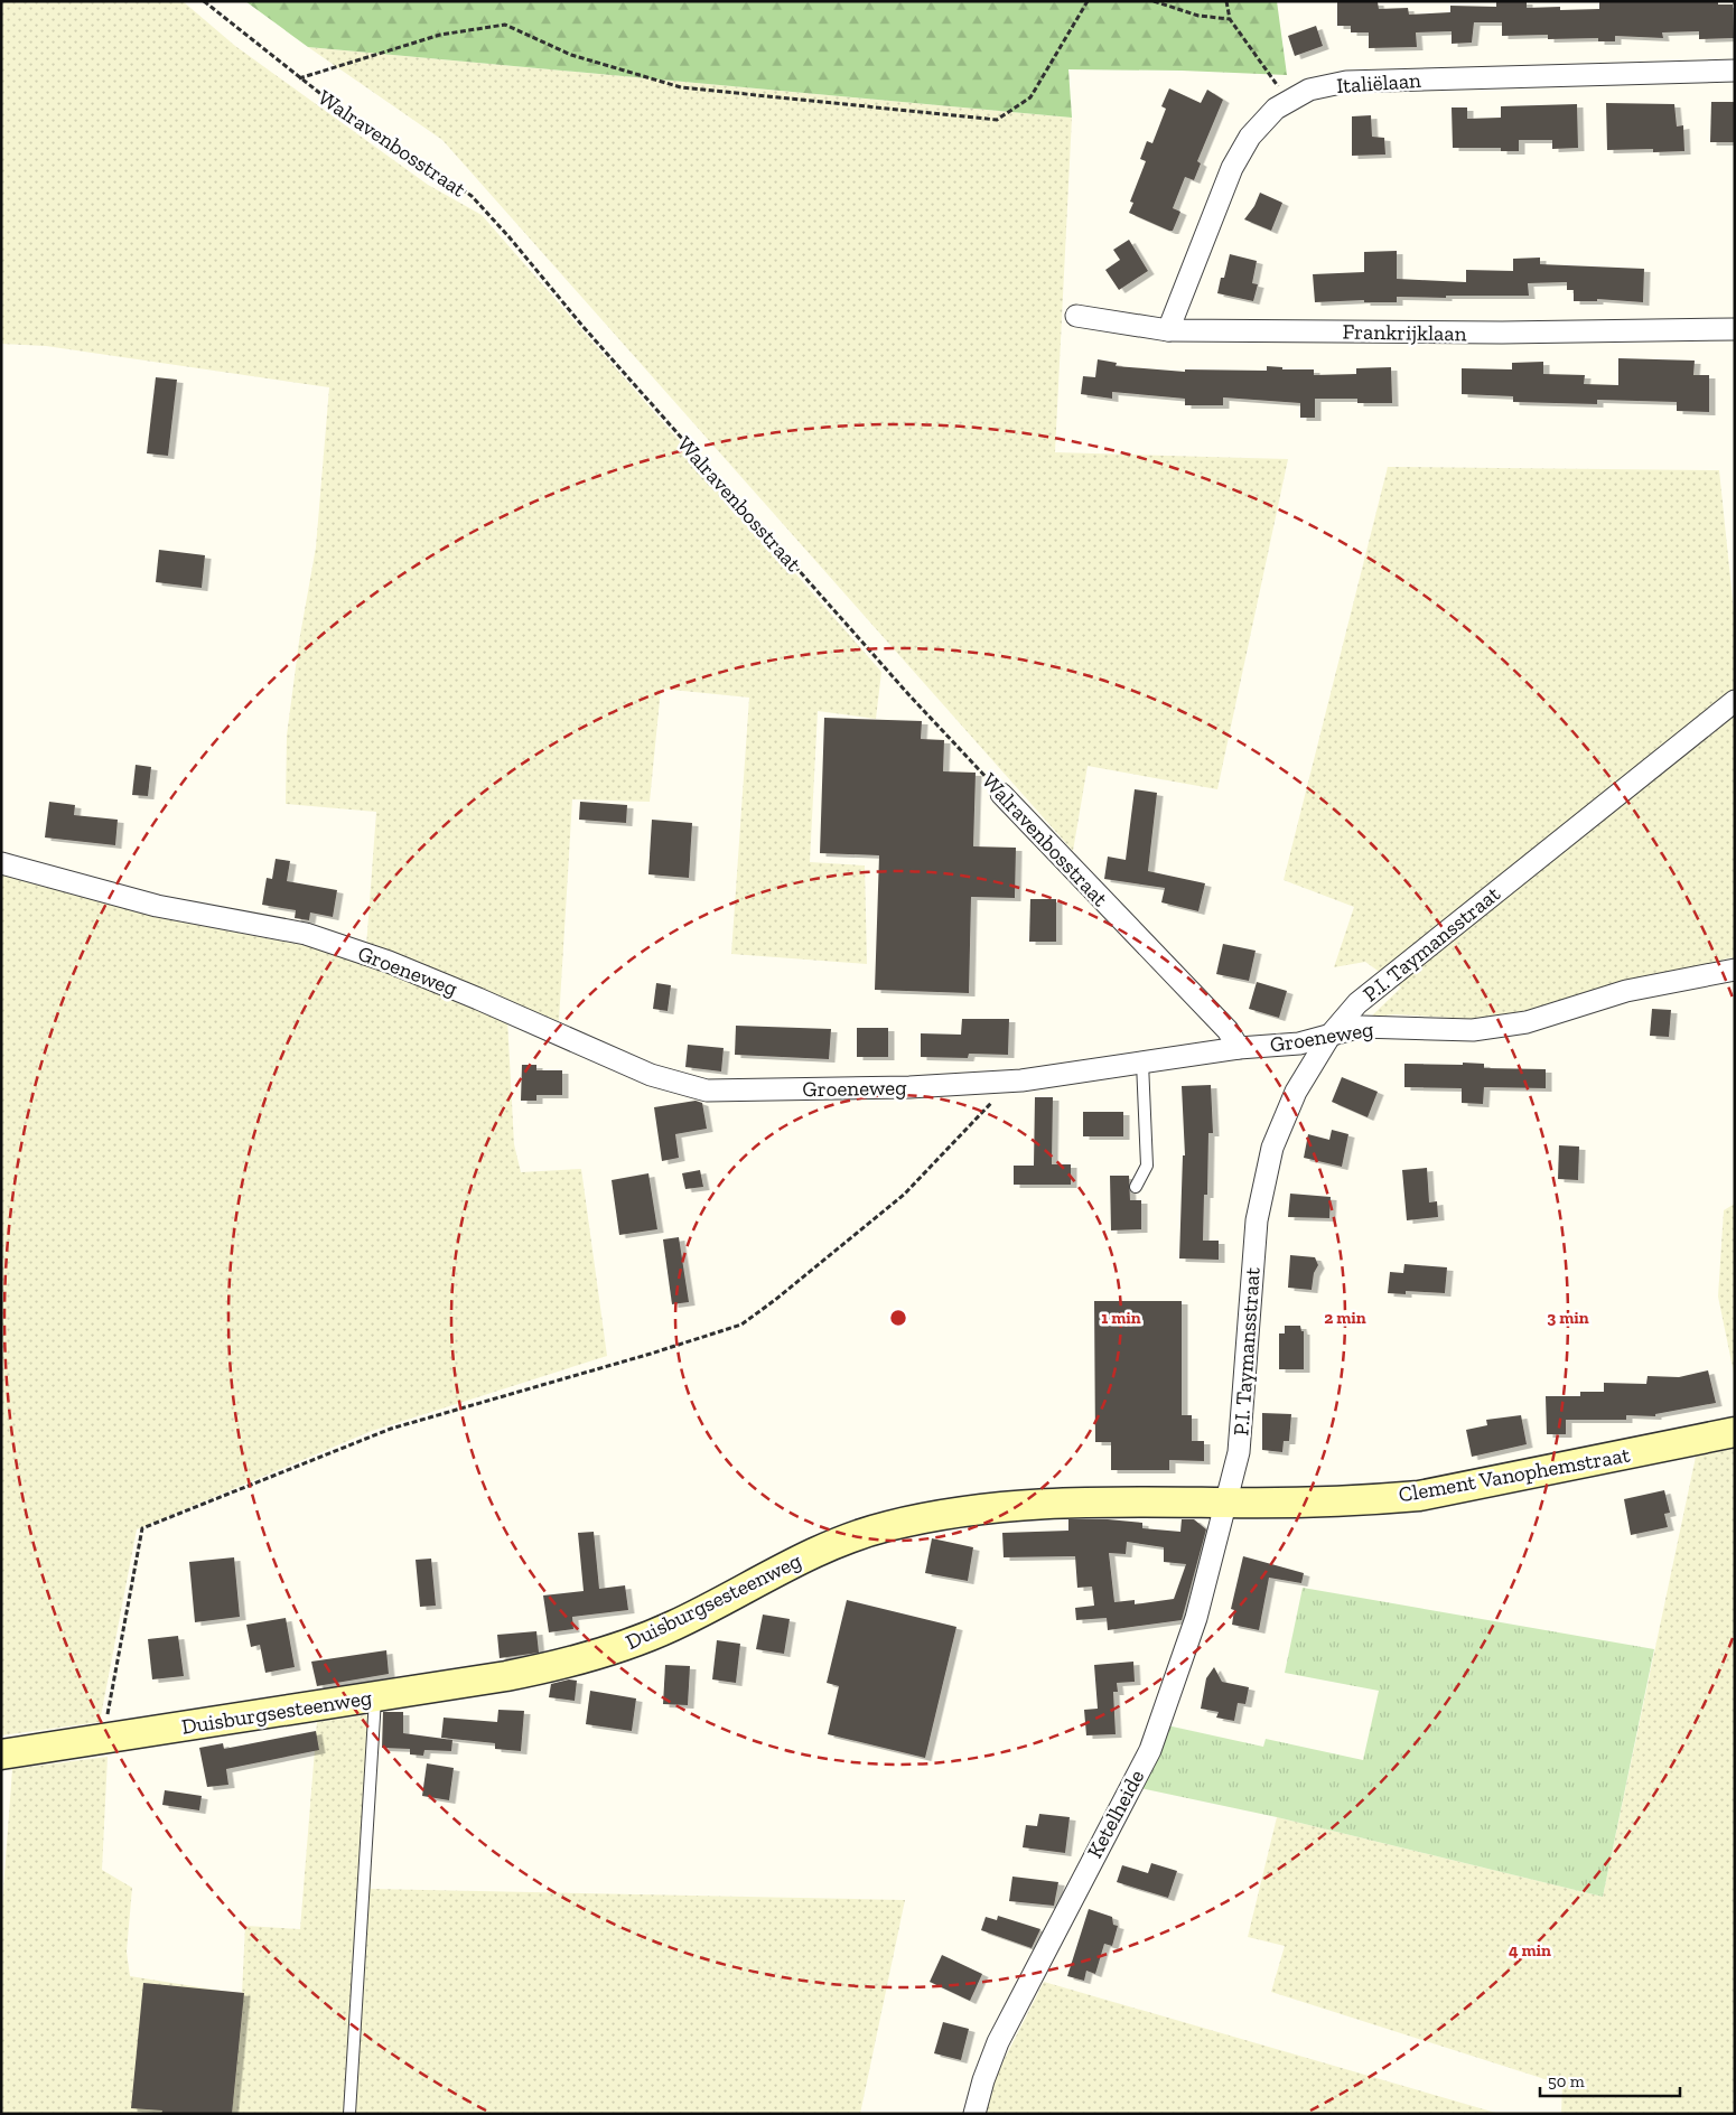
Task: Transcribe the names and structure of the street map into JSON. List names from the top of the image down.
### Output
{
  "streets": {
    "street": [
      "Italiëlaan",
      "Walravenbosstraat",
      "Frankrijklaan",
      "P.I. Taymansstraat",
      "Groeneweg",
      "Clement Vanophemstraat",
      "Duisburgsesteenweg",
      "Ketelheide"
    ]
  },
  "crossings": [
    ["Italiëlaan", "Frankrijklaan"],
    ["Walravenbosstraat", "Groeneweg"],
    ["P.I. Taymansstraat", "Groeneweg"],
    ["P.I. Taymansstraat", "Clement Vanophemstraat"],
    ["P.I. Taymansstraat", "Duisburgsesteenweg"],
    ["P.I. Taymansstraat", "Ketelheide"],
    ["Clement Vanophemstraat", "Duisburgsesteenweg"],
    ["Clement Vanophemstraat", "Ketelheide"],
    ["Duisburgsesteenweg", "Ketelheide"]
  ],
  "scale_bar": "50 m",
  "rings": [
    "1 min",
    "2 min",
    "3 min",
    "4 min"
  ]
}
